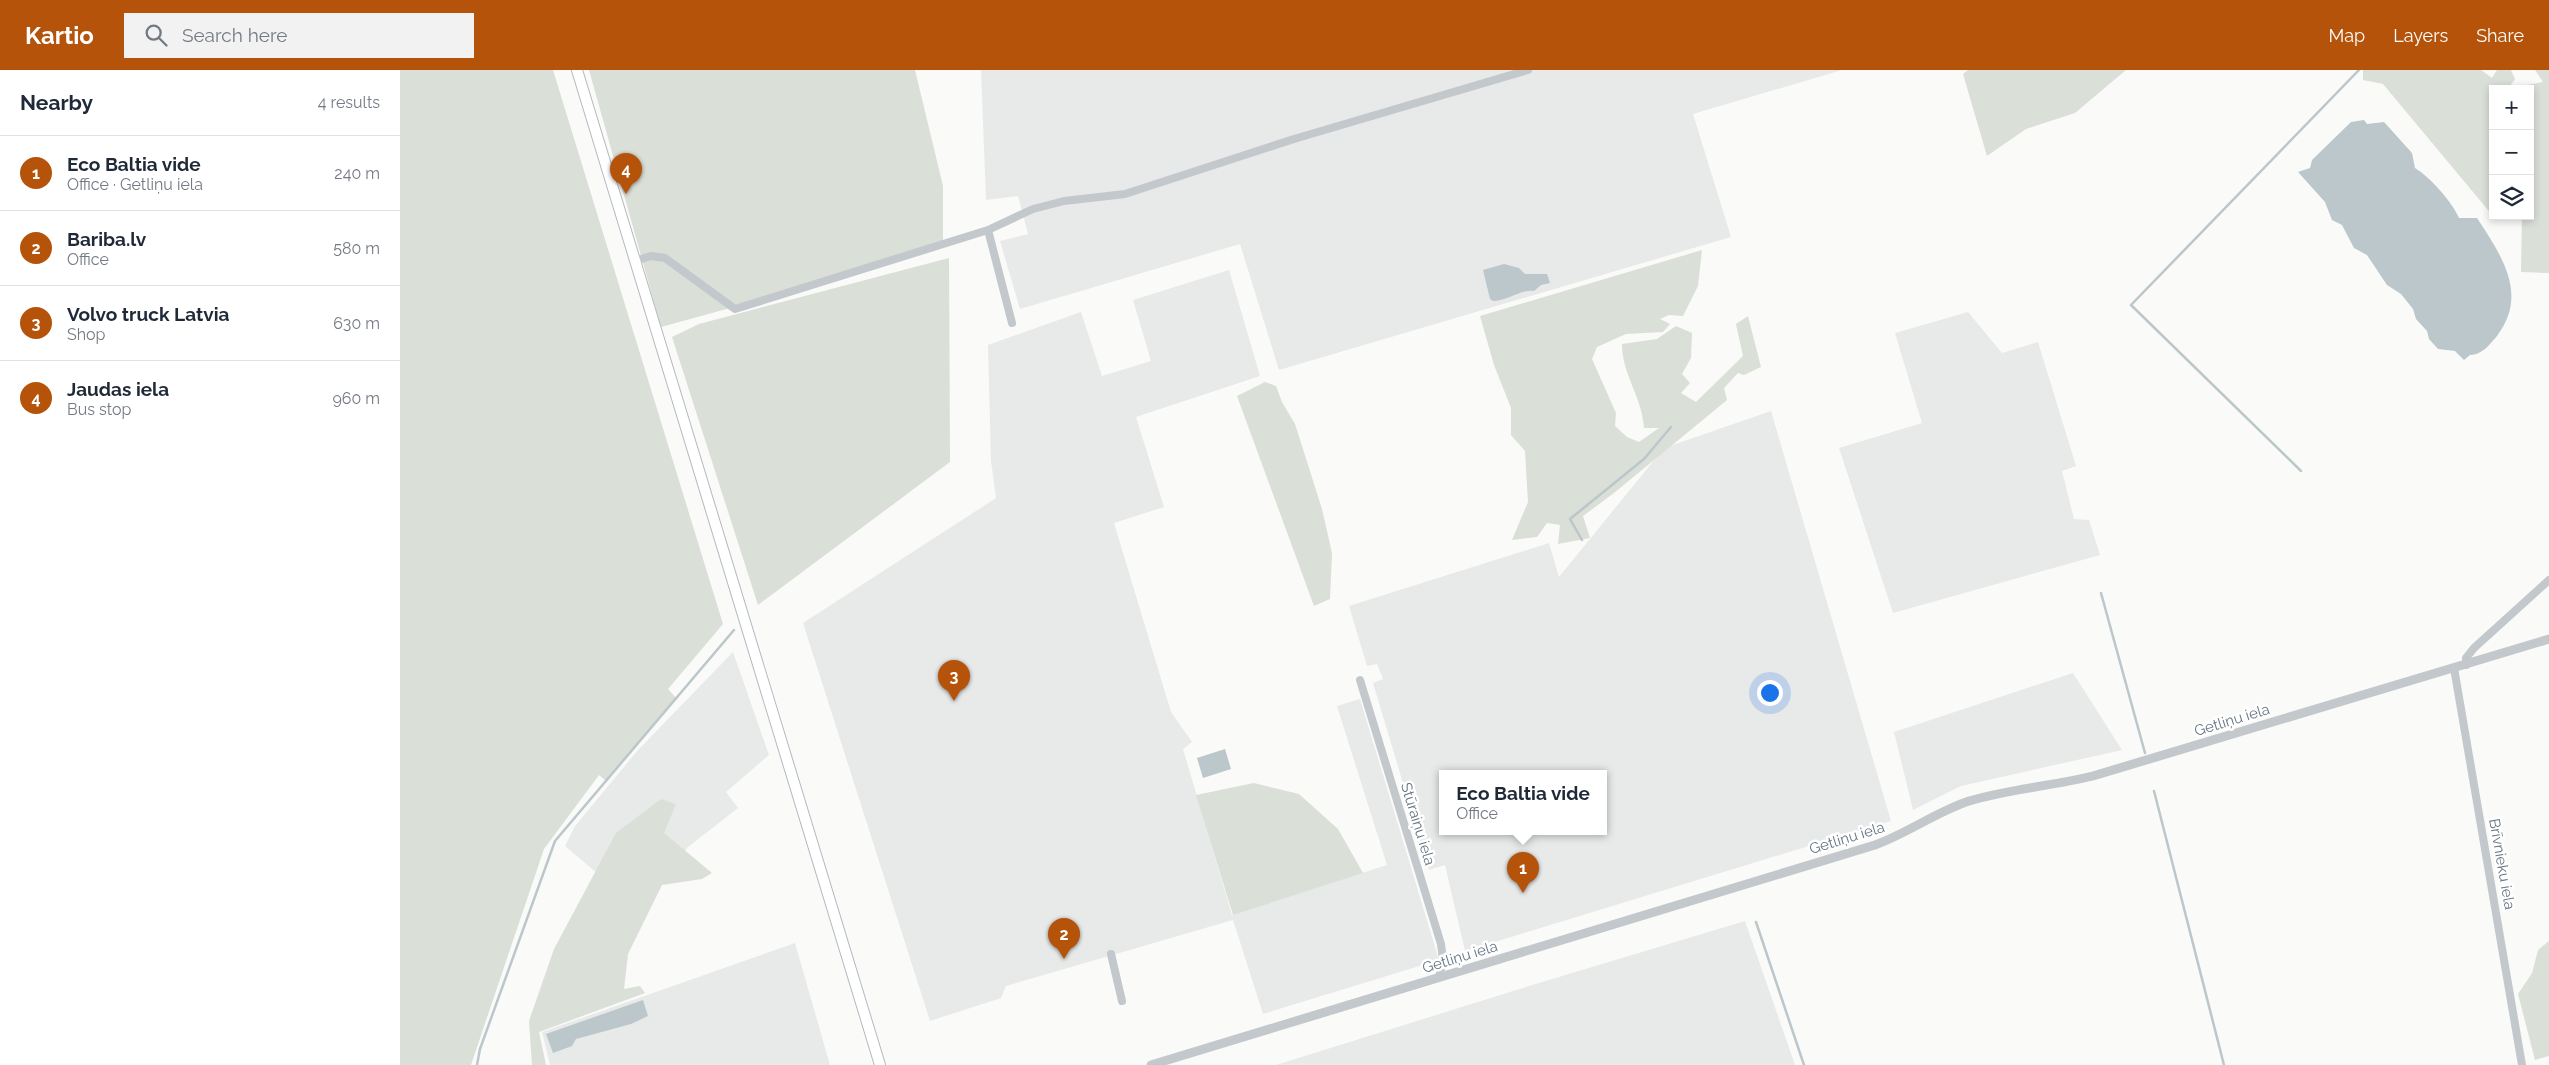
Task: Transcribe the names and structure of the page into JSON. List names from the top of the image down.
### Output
{
  "streets": {
    "street": ["Getliņu iela", "Stūraiņu iela", "Brīvnieku iela"]
  },
  "crossings": [
    ["Getliņu iela", "Stūraiņu iela"],
    ["Getliņu iela", "Brīvnieku iela"]
  ],
  "page": {
    "header": "Kartio",
    "search": "Search here",
    "nav": ["Map", "Layers", "Share"],
    "heading": ["Nearby", "4 results"],
    "map_buttons": ["+", "−"],
    "list": [
      {
        "mark": "1",
        "name": "Eco Baltia vide",
        "note": "Office · Getliņu iela",
        "value": "240 m"
      },
      {
        "mark": "2",
        "name": "Bariba.lv",
        "note": "Office",
        "value": "580 m"
      },
      {
        "mark": "3",
        "name": "Volvo truck Latvia",
        "note": "Shop",
        "value": "630 m"
      },
      {
        "mark": "4",
        "name": "Jaudas iela",
        "note": "Bus stop",
        "value": "960 m"
      }
    ],
    "pins": [
      "4",
      "3",
      "1",
      "2"
    ],
    "popup": ["Eco Baltia vide", "Office"]
  }
}
